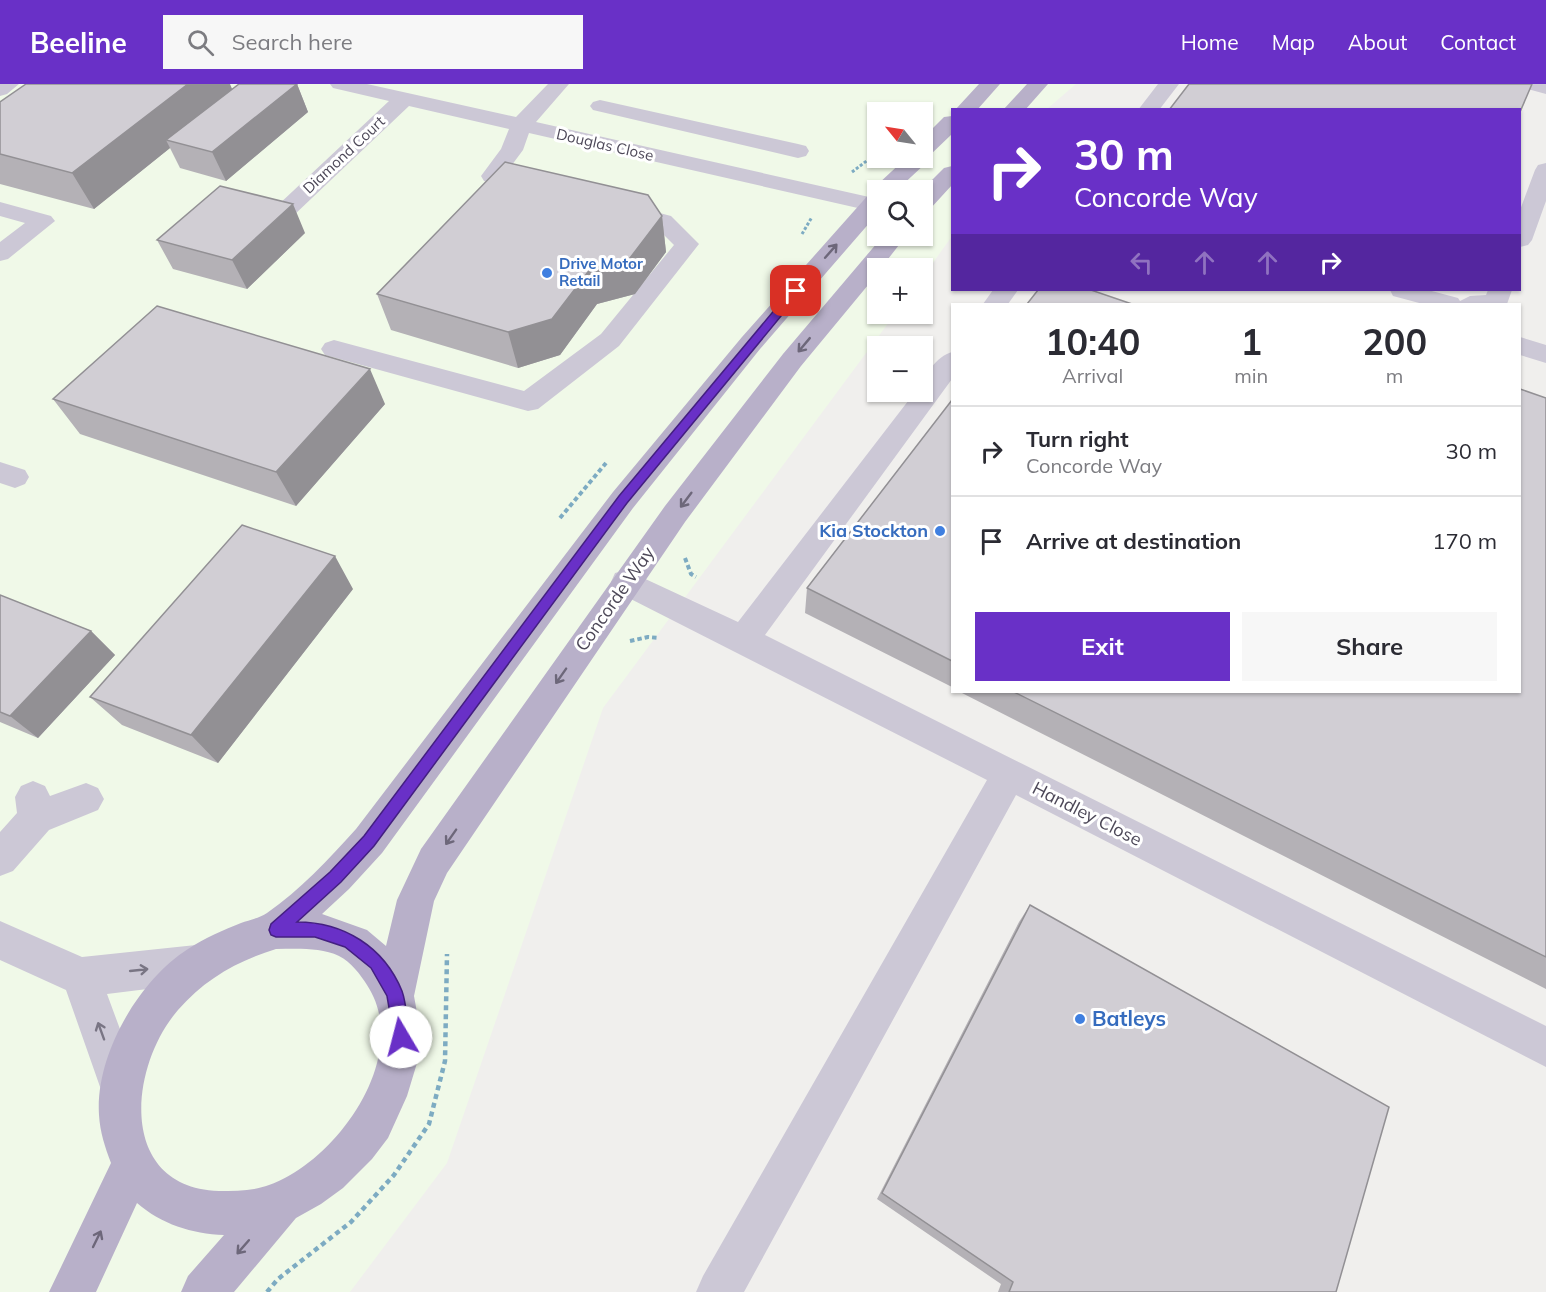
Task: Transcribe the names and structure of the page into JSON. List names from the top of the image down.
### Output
{
  "streets": {
    "main road": ["Concorde Way"],
    "street": ["Douglas Close", "Diamond Court", "Handley Close"]
  },
  "crossings": [
    ["Douglas Close", "Diamond Court"],
    ["Concorde Way", "Handley Close"]
  ],
  "places": ["Drive Motor Retail", "Kia Stockton", "Batleys"],
  "north": "top left",
  "page": {
    "header": "Beeline",
    "search": "Search here",
    "nav": [
      "Home",
      "Map",
      "About",
      "Contact"
    ],
    "map_buttons": ["+", "−"],
    "turn": ["30 m", "Concorde Way"],
    "eta": [
      "10:40",
      "Arrival",
      "1",
      "min",
      "200",
      "m"
    ],
    "list": [
      {
        "name": "Turn right",
        "note": "Concorde Way",
        "value": "30 m"
      },
      {
        "name": "Arrive at destination",
        "value": "170 m"
      }
    ],
    "buttons": ["Exit", "Share"]
  }
}
